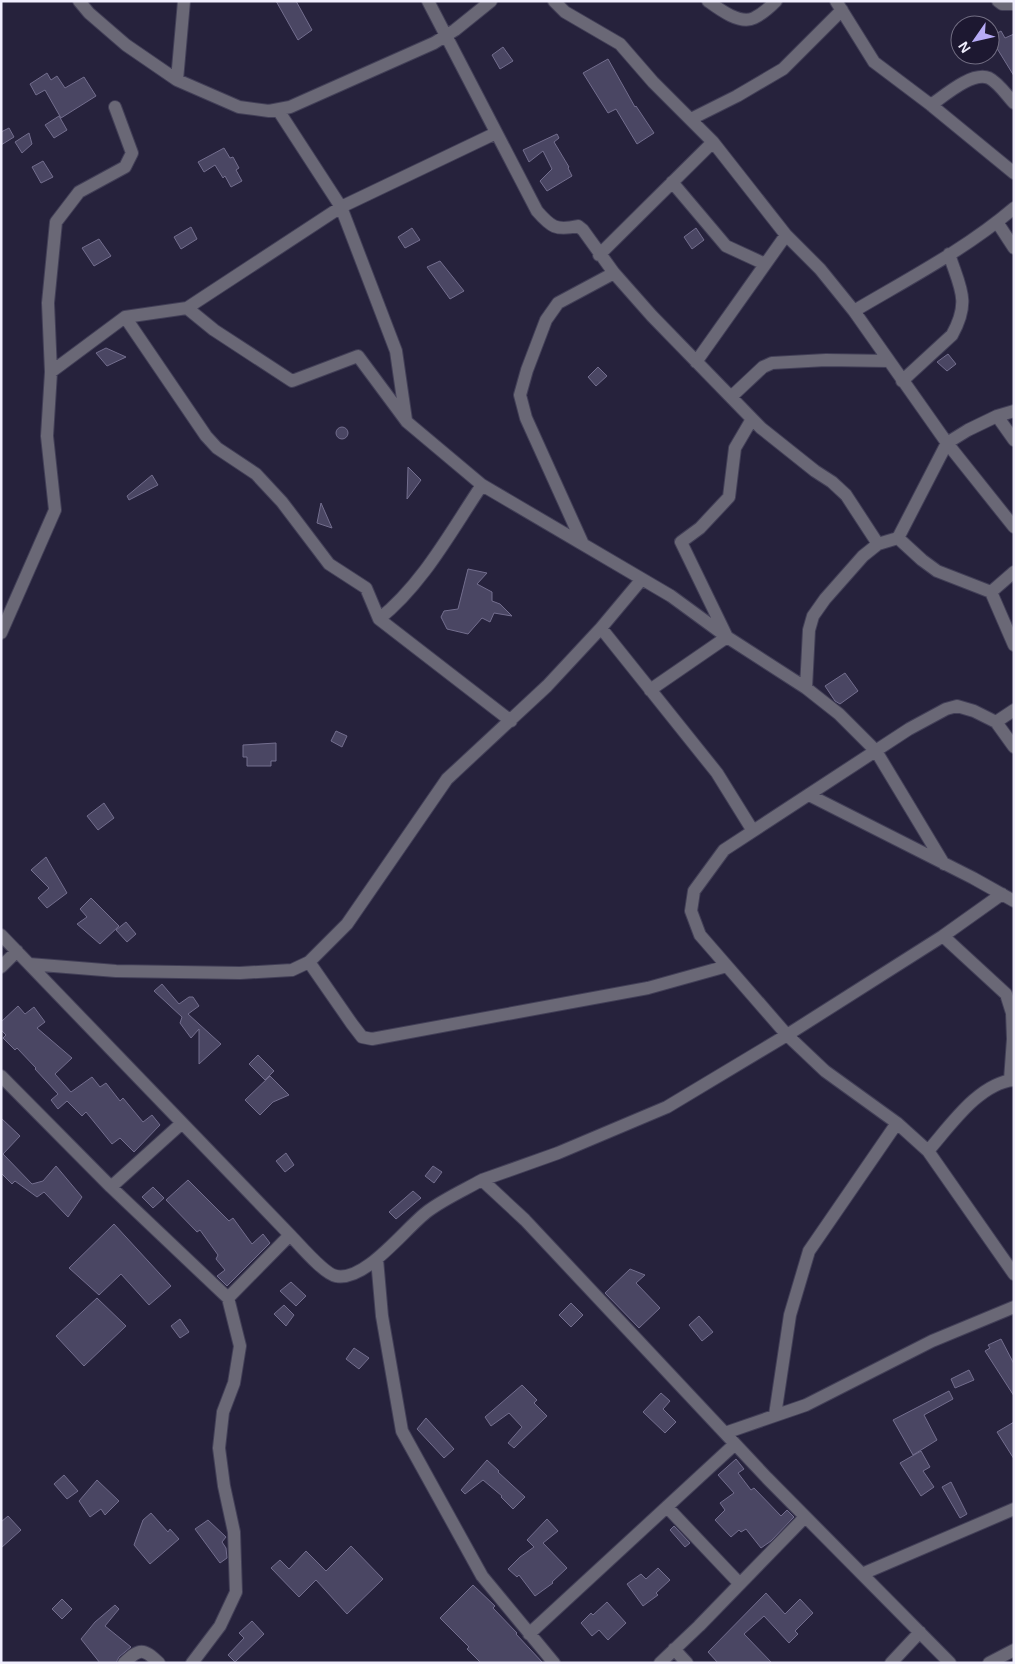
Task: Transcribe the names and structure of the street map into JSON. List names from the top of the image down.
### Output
{
  "north": "bottom left"
}
